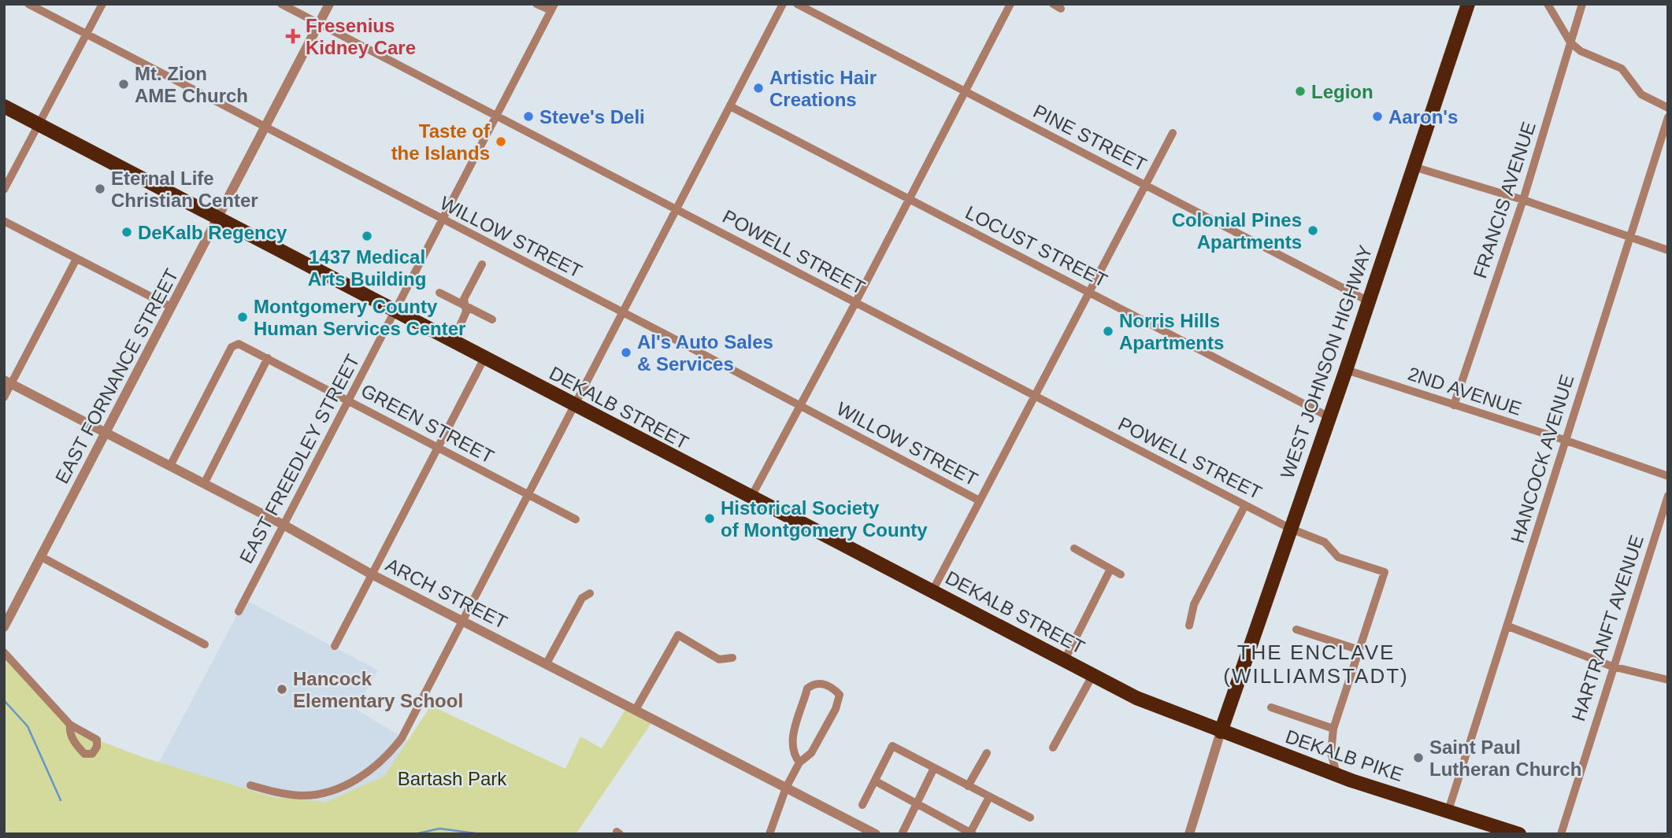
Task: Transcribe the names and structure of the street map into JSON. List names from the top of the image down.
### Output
{
  "streets": {
    "highway": ["WEST JOHNSON HIGHWAY", "DEKALB STREET", "DEKALB PIKE"],
    "street": [
      "PINE STREET",
      "FRANCIS AVENUE",
      "WILLOW STREET",
      "LOCUST STREET",
      "POWELL STREET",
      "EAST FORNANCE STREET",
      "2ND AVENUE",
      "GREEN STREET",
      "EAST FREEDLEY STREET",
      "HANCOCK AVENUE",
      "ARCH STREET",
      "HARTRANFT AVENUE"
    ]
  },
  "crossings": [
    ["PINE STREET", "WEST JOHNSON HIGHWAY"],
    ["FRANCIS AVENUE", "2ND AVENUE"],
    ["WILLOW STREET", "EAST FORNANCE STREET"],
    ["WILLOW STREET", "EAST FREEDLEY STREET"],
    ["LOCUST STREET", "WEST JOHNSON HIGHWAY"],
    ["POWELL STREET", "WEST JOHNSON HIGHWAY"],
    ["POWELL STREET", "EAST FORNANCE STREET"],
    ["POWELL STREET", "EAST FREEDLEY STREET"],
    ["WEST JOHNSON HIGHWAY", "2ND AVENUE"],
    ["WEST JOHNSON HIGHWAY", "DEKALB STREET"],
    ["WEST JOHNSON HIGHWAY", "DEKALB PIKE"],
    ["EAST FORNANCE STREET", "DEKALB STREET"],
    ["EAST FORNANCE STREET", "ARCH STREET"],
    ["2ND AVENUE", "HANCOCK AVENUE"],
    ["DEKALB STREET", "EAST FREEDLEY STREET"],
    ["DEKALB STREET", "DEKALB PIKE"],
    ["GREEN STREET", "EAST FREEDLEY STREET"],
    ["GREEN STREET", "ARCH STREET"],
    ["EAST FREEDLEY STREET", "ARCH STREET"],
    ["HANCOCK AVENUE", "DEKALB PIKE"]
  ],
  "districts": ["THE ENCLAVE (WILLIAMSTADT)"],
  "parks": ["Bartash Park"],
  "places": {
    "health": ["Fresenius Kidney Care"],
    "other": [
      "Mt. Zion AME Church",
      "Artistic Hair Creations",
      "Legion",
      "Steve's Deli",
      "Aaron's",
      "Taste of the Islands",
      "Eternal Life Christian Center",
      "Colonial Pines Apartments",
      "DeKalb Regency",
      "1437 Medical Arts Building",
      "Montgomery County Human Services Center",
      "Norris Hills Apartments",
      "Al's Auto Sales & Services",
      "Historical Society of Montgomery County",
      "Hancock Elementary School",
      "Saint Paul Lutheran Church"
    ]
  }
}
